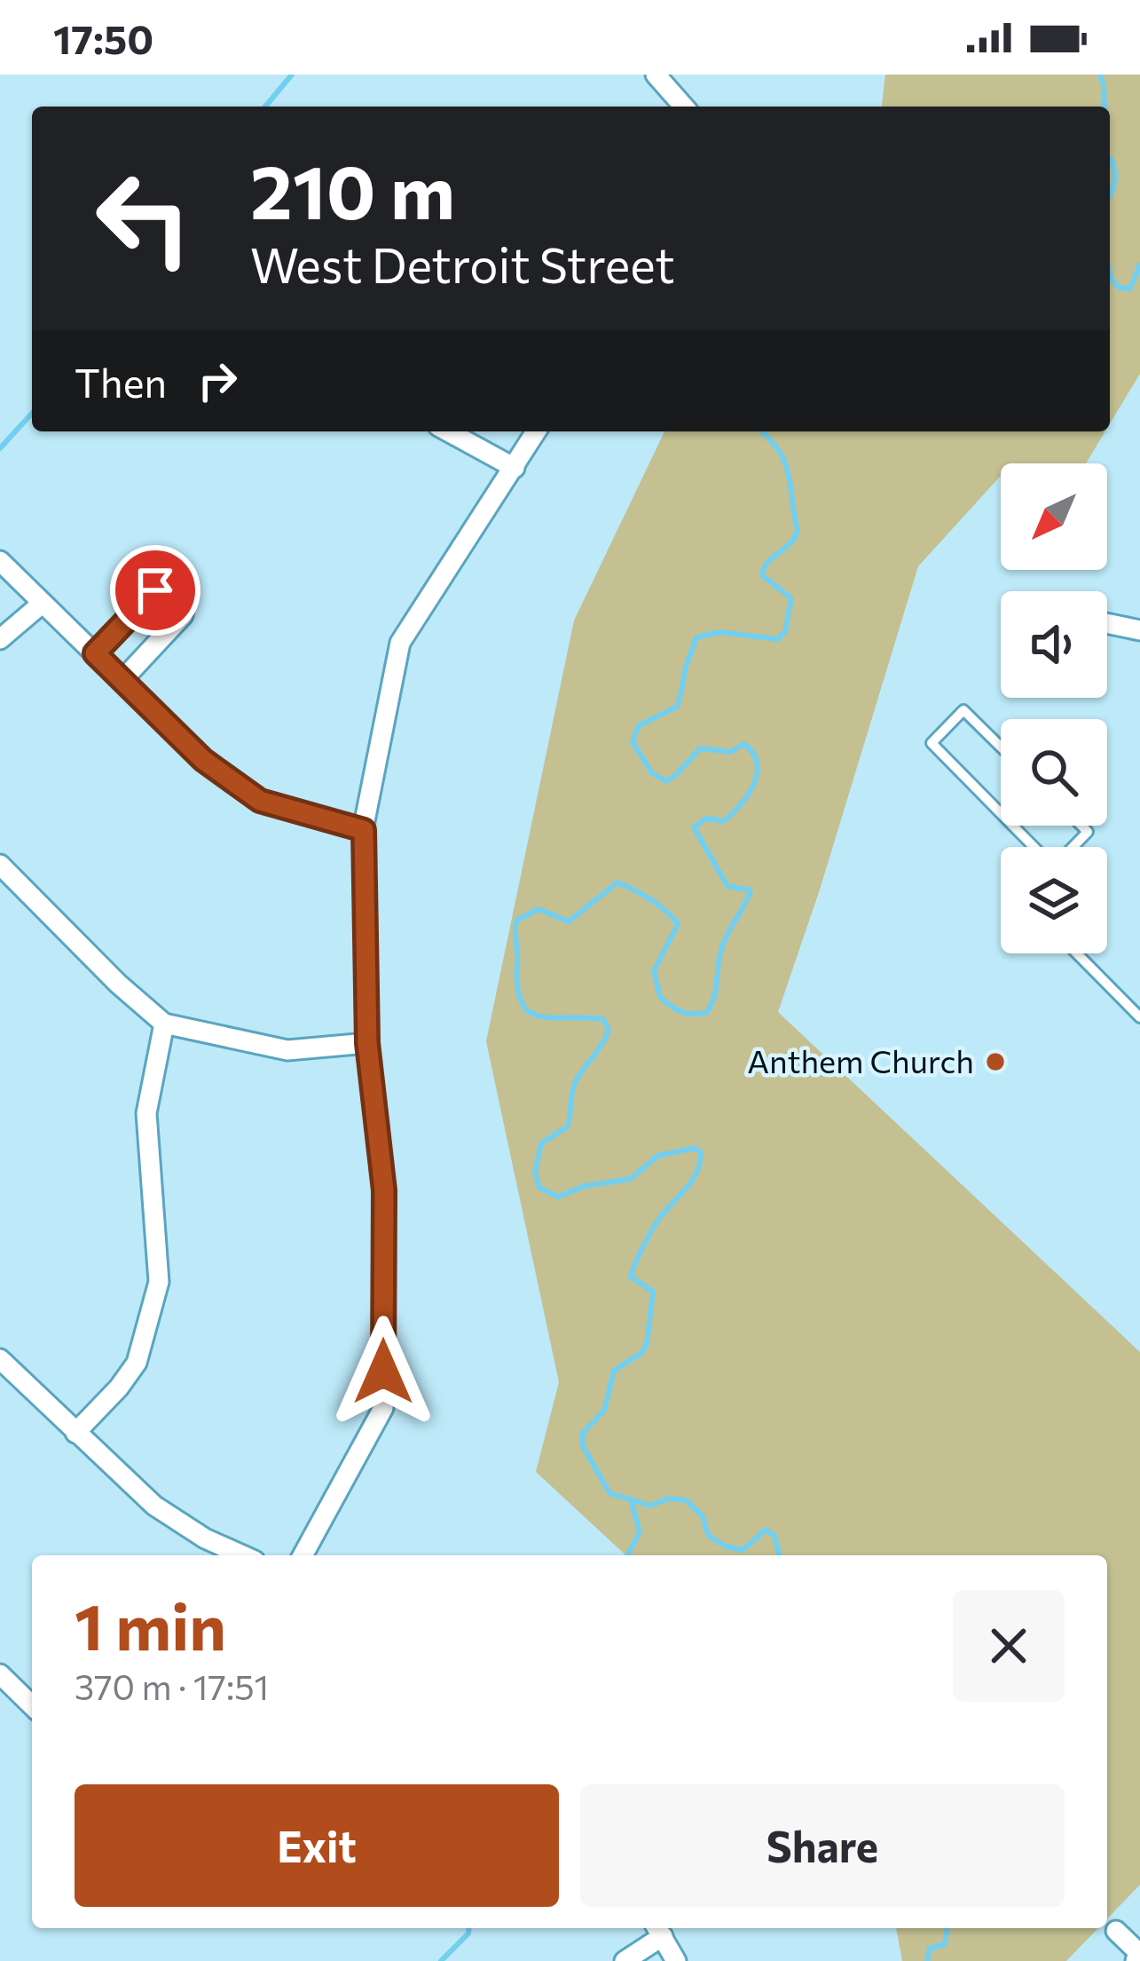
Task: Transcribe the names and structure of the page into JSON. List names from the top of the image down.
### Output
{
  "places": ["Anthem Church"],
  "north": "bottom left",
  "page": {
    "status": "17:50",
    "turn": ["210 m", "West Detroit Street"],
    "then": "Then",
    "heading": ["1 min", "370 m · 17:51"],
    "buttons": ["Exit", "Share"]
  }
}
